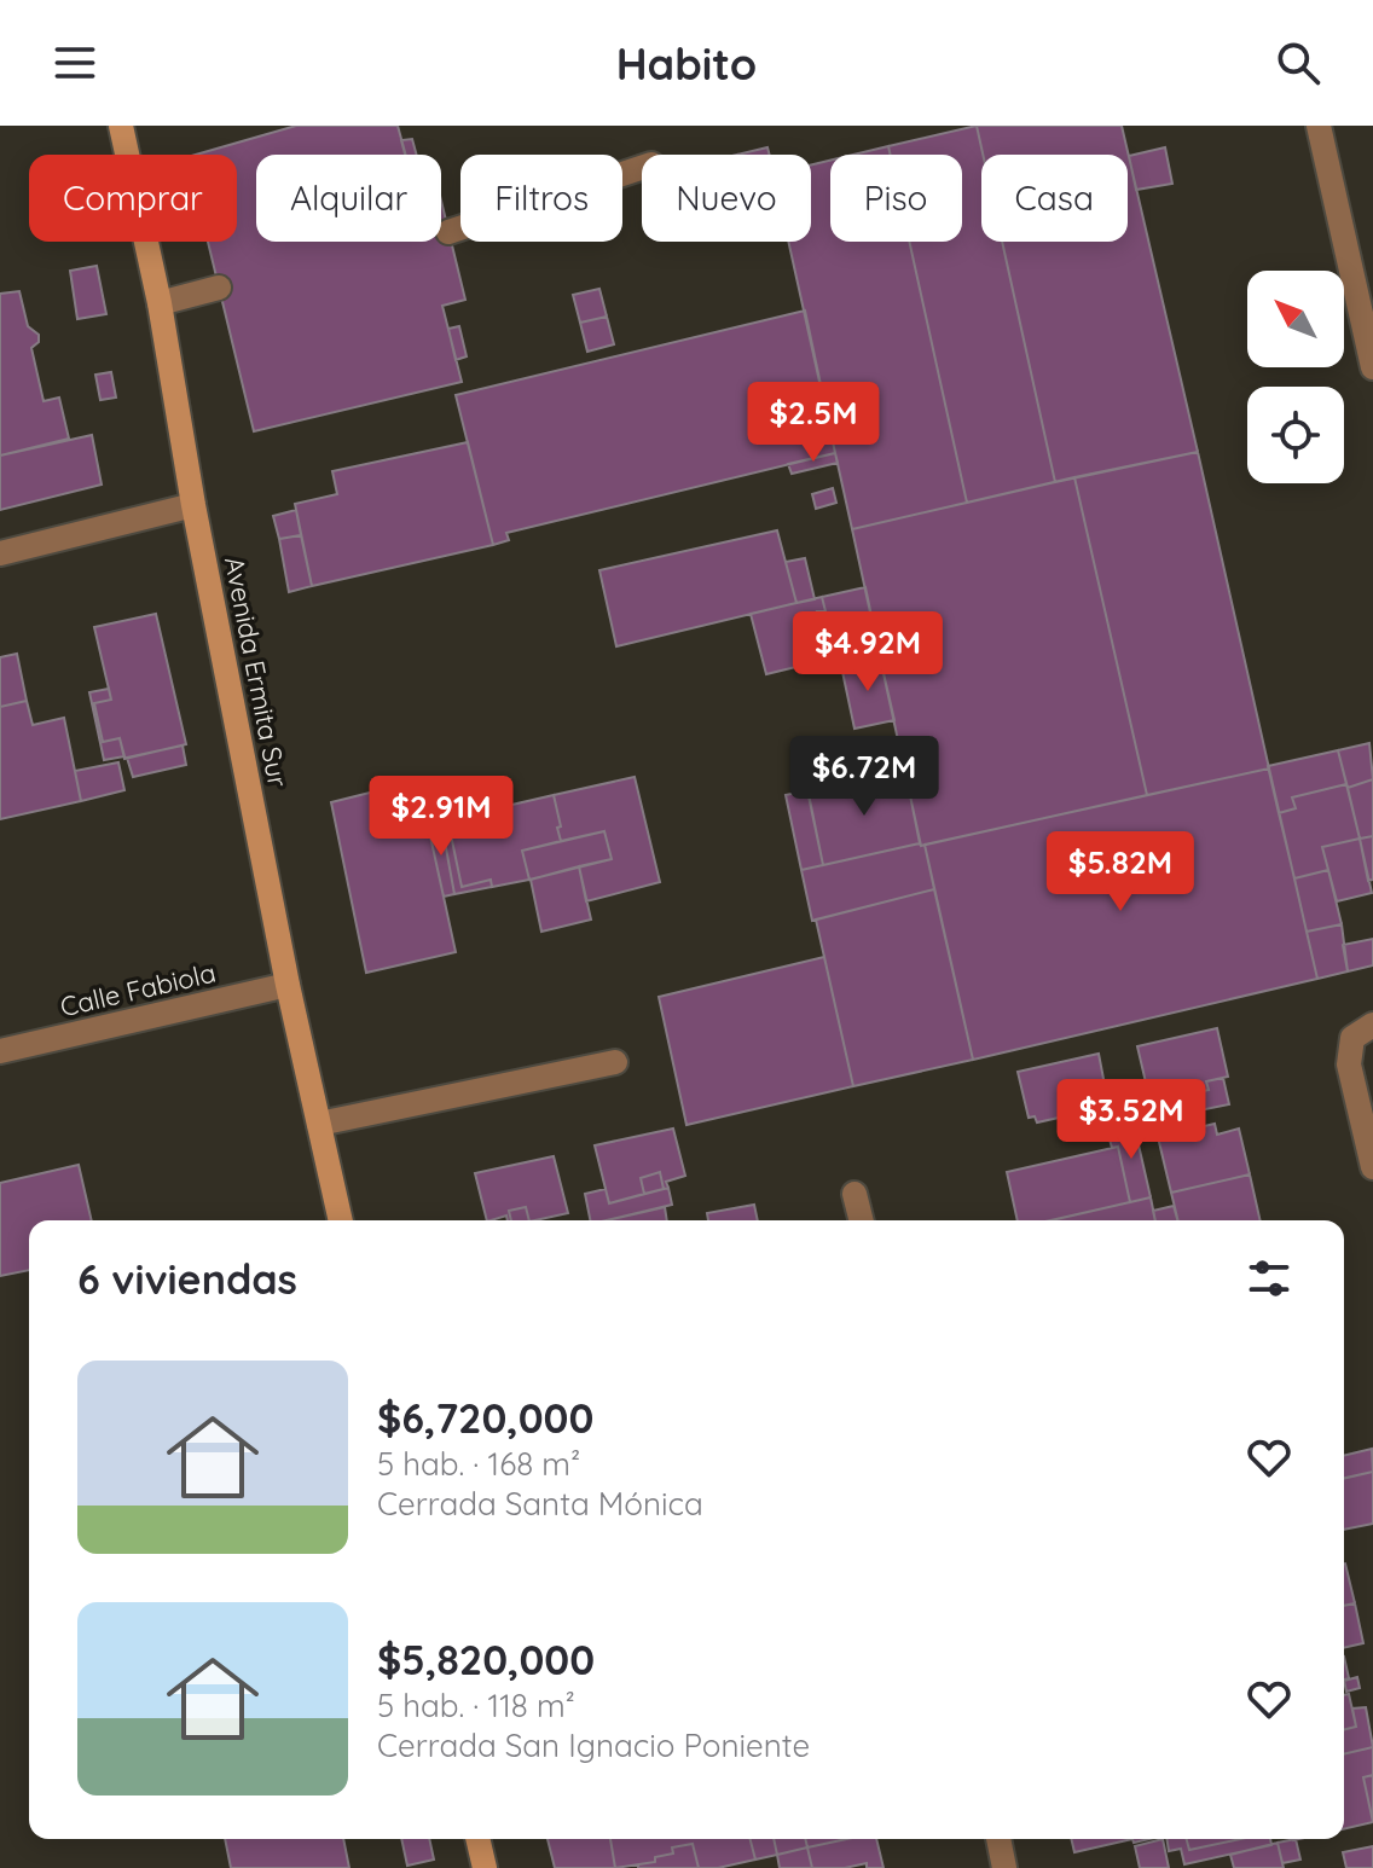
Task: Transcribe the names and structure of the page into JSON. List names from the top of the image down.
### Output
{
  "streets": {
    "main road": ["Avenida Ermita Sur"],
    "street": ["Calle Fabiola"]
  },
  "crossings": [
    ["Avenida Ermita Sur", "Calle Fabiola"]
  ],
  "north": "top left",
  "page": {
    "header": "Habito",
    "chip": [
      "Comprar",
      "Alquilar",
      "Filtros",
      "Nuevo",
      "Piso",
      "Casa"
    ],
    "price": [
      "$2.5M",
      "$4.92M",
      "$6.72M",
      "$2.91M",
      "$5.82M",
      "$3.52M"
    ],
    "heading": "6 viviendas",
    "list": [
      {
        "name": "$6,720,000",
        "note": "5 hab. · 168 m² · Cerrada Santa Mónica"
      },
      {
        "name": "$5,820,000",
        "note": "5 hab. · 118 m² · Cerrada San Ignacio Poniente"
      }
    ]
  }
}
